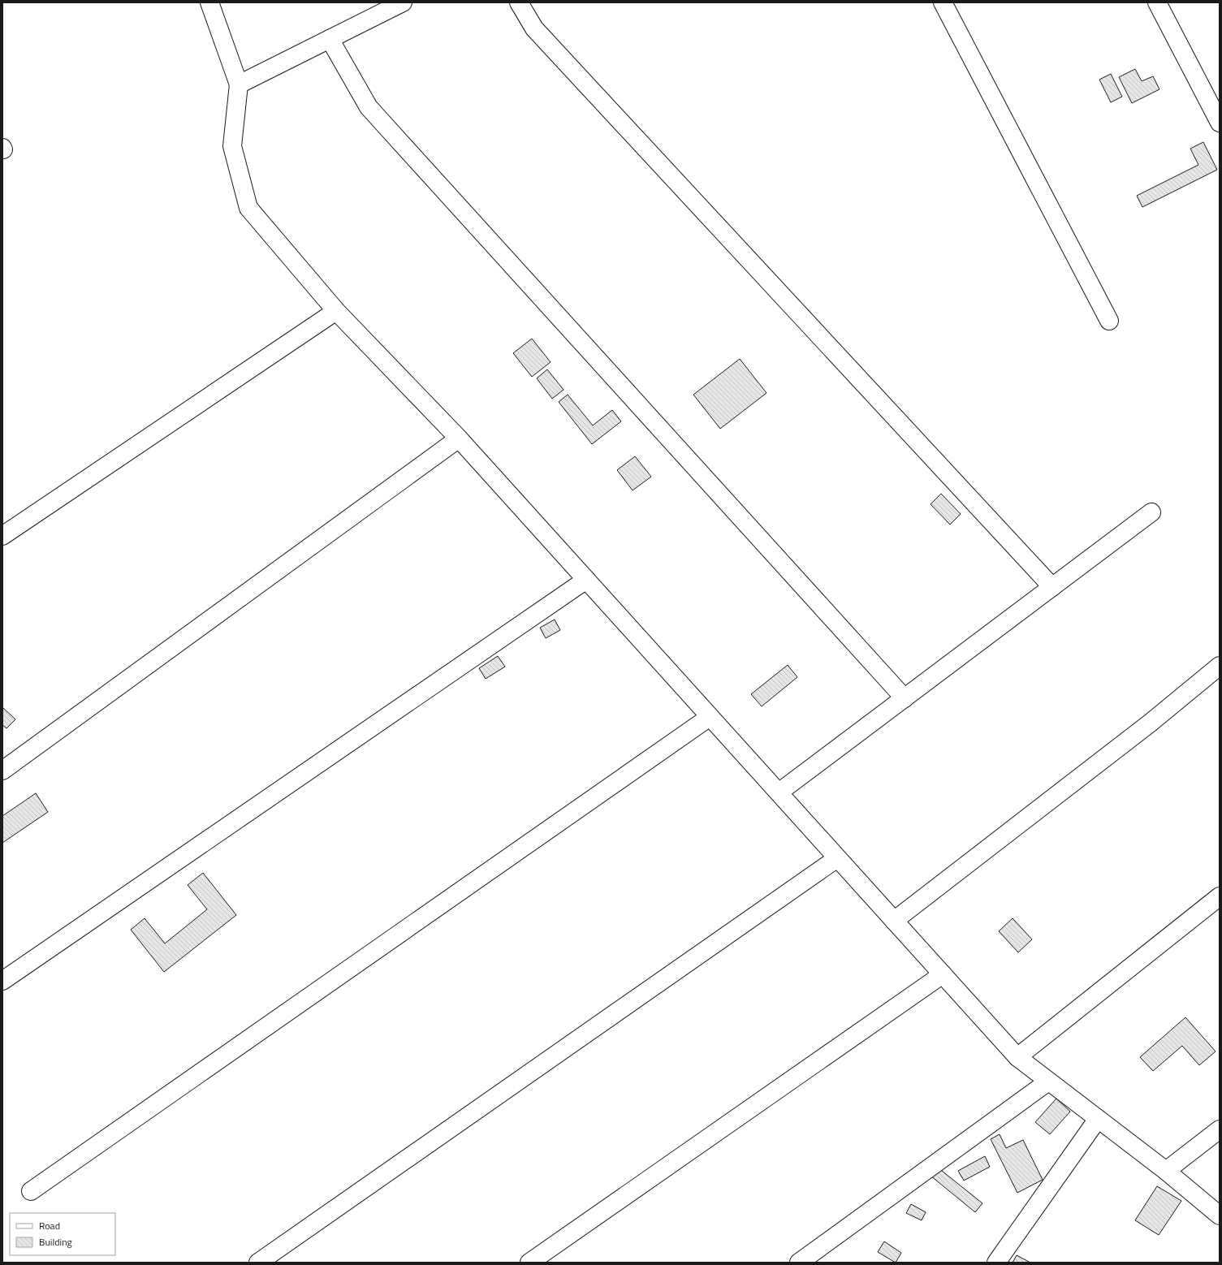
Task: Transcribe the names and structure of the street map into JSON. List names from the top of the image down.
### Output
{
  "legend": ["Road", "Building"]
}
